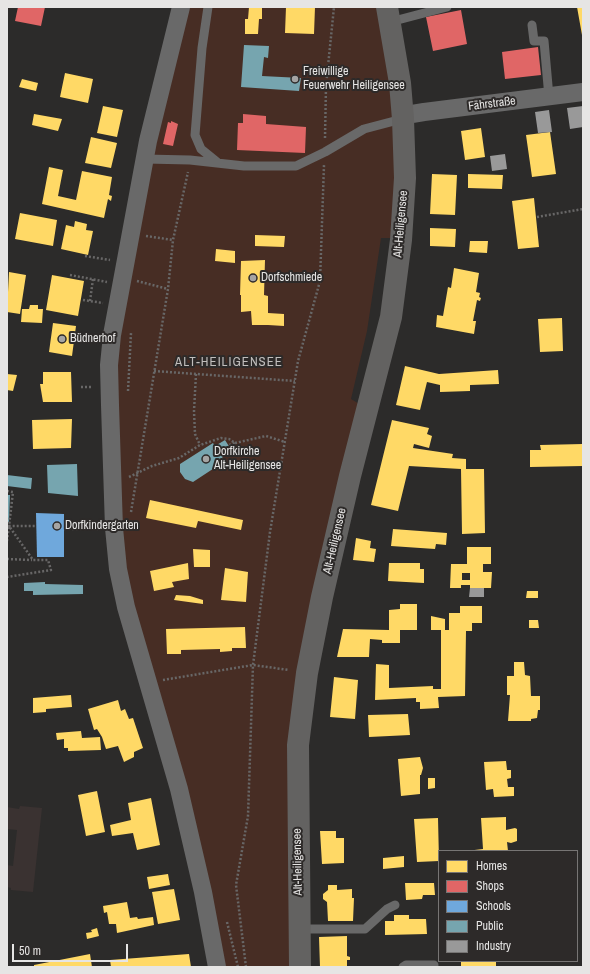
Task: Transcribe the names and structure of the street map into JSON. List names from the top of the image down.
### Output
{
  "streets": {
    "main road": ["Alt-Heiligensee"],
    "street": ["Fährstraße"]
  },
  "crossings": [
    ["Fährstraße", "Alt-Heiligensee"]
  ],
  "districts": ["ALT-HEILIGENSEE"],
  "places": [
    "Freiwillige Feuerwehr Heiligensee",
    "Dorfschmiede",
    "Büdnerhof",
    "Dorfkirche Alt-Heiligensee",
    "Dorfkindergarten"
  ],
  "legend": [
    "Homes",
    "Shops",
    "Schools",
    "Public",
    "Industry"
  ],
  "scale_bar": "50 m"
}
